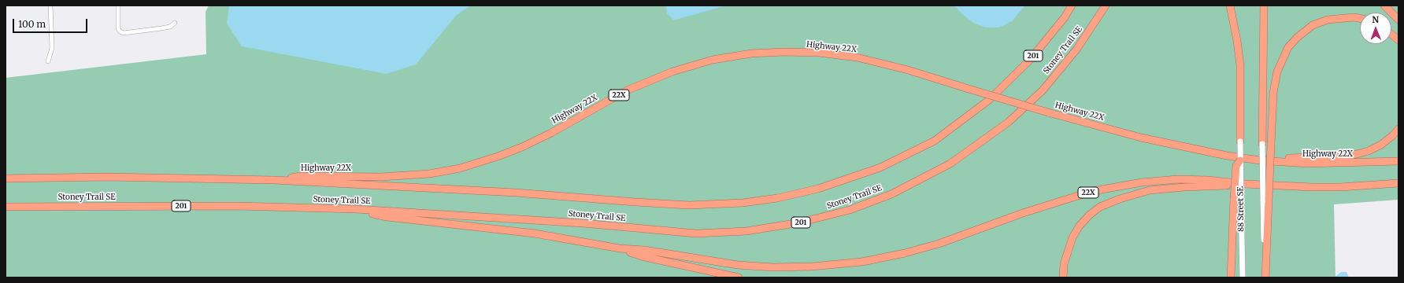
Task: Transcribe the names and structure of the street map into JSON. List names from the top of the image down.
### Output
{
  "streets": {
    "highway": [
      "Highway 22X",
      "Stoney Trail SE",
      "201",
      "22X"
    ],
    "main road": ["88 Street SE"]
  },
  "crossings": [
    ["Highway 22X", "Stoney Trail SE"],
    ["Stoney Trail SE", "22X"]
  ],
  "scale_bar": "100 m",
  "north": "top"
}
